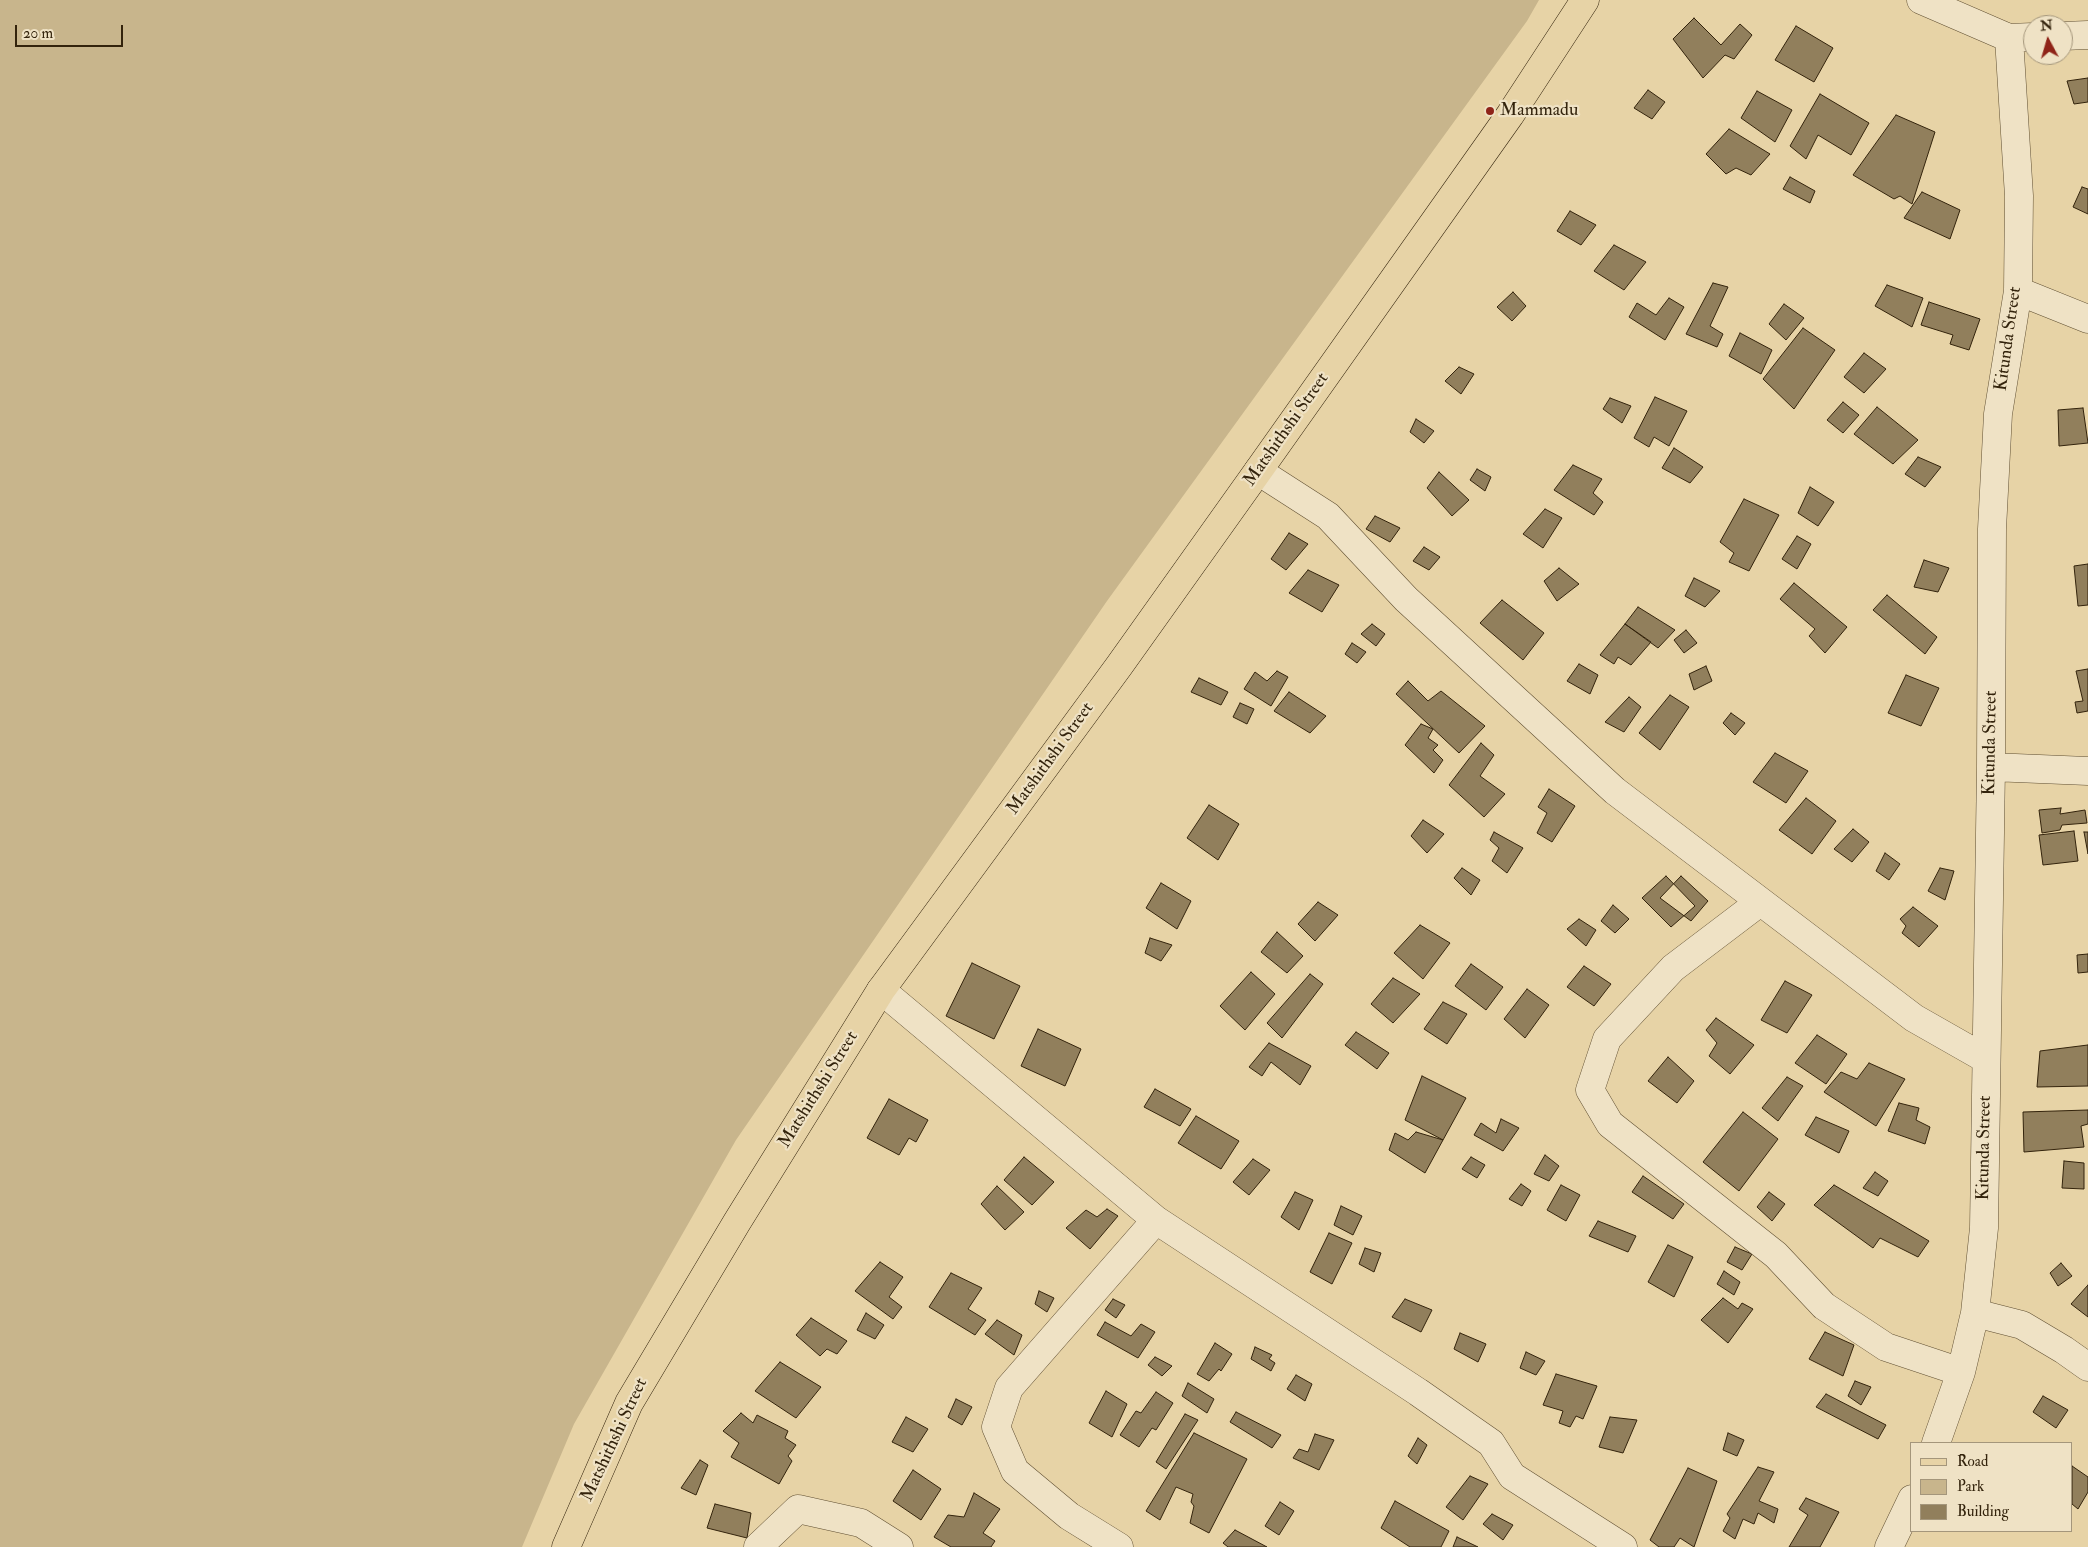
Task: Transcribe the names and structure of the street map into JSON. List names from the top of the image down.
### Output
{
  "streets": {
    "main road": ["Matshithshi Street"],
    "street": ["Kitunda Street"]
  },
  "places": ["Mammadu"],
  "legend": ["Road", "Park", "Building"],
  "scale_bar": "20 m",
  "north": "top"
}
